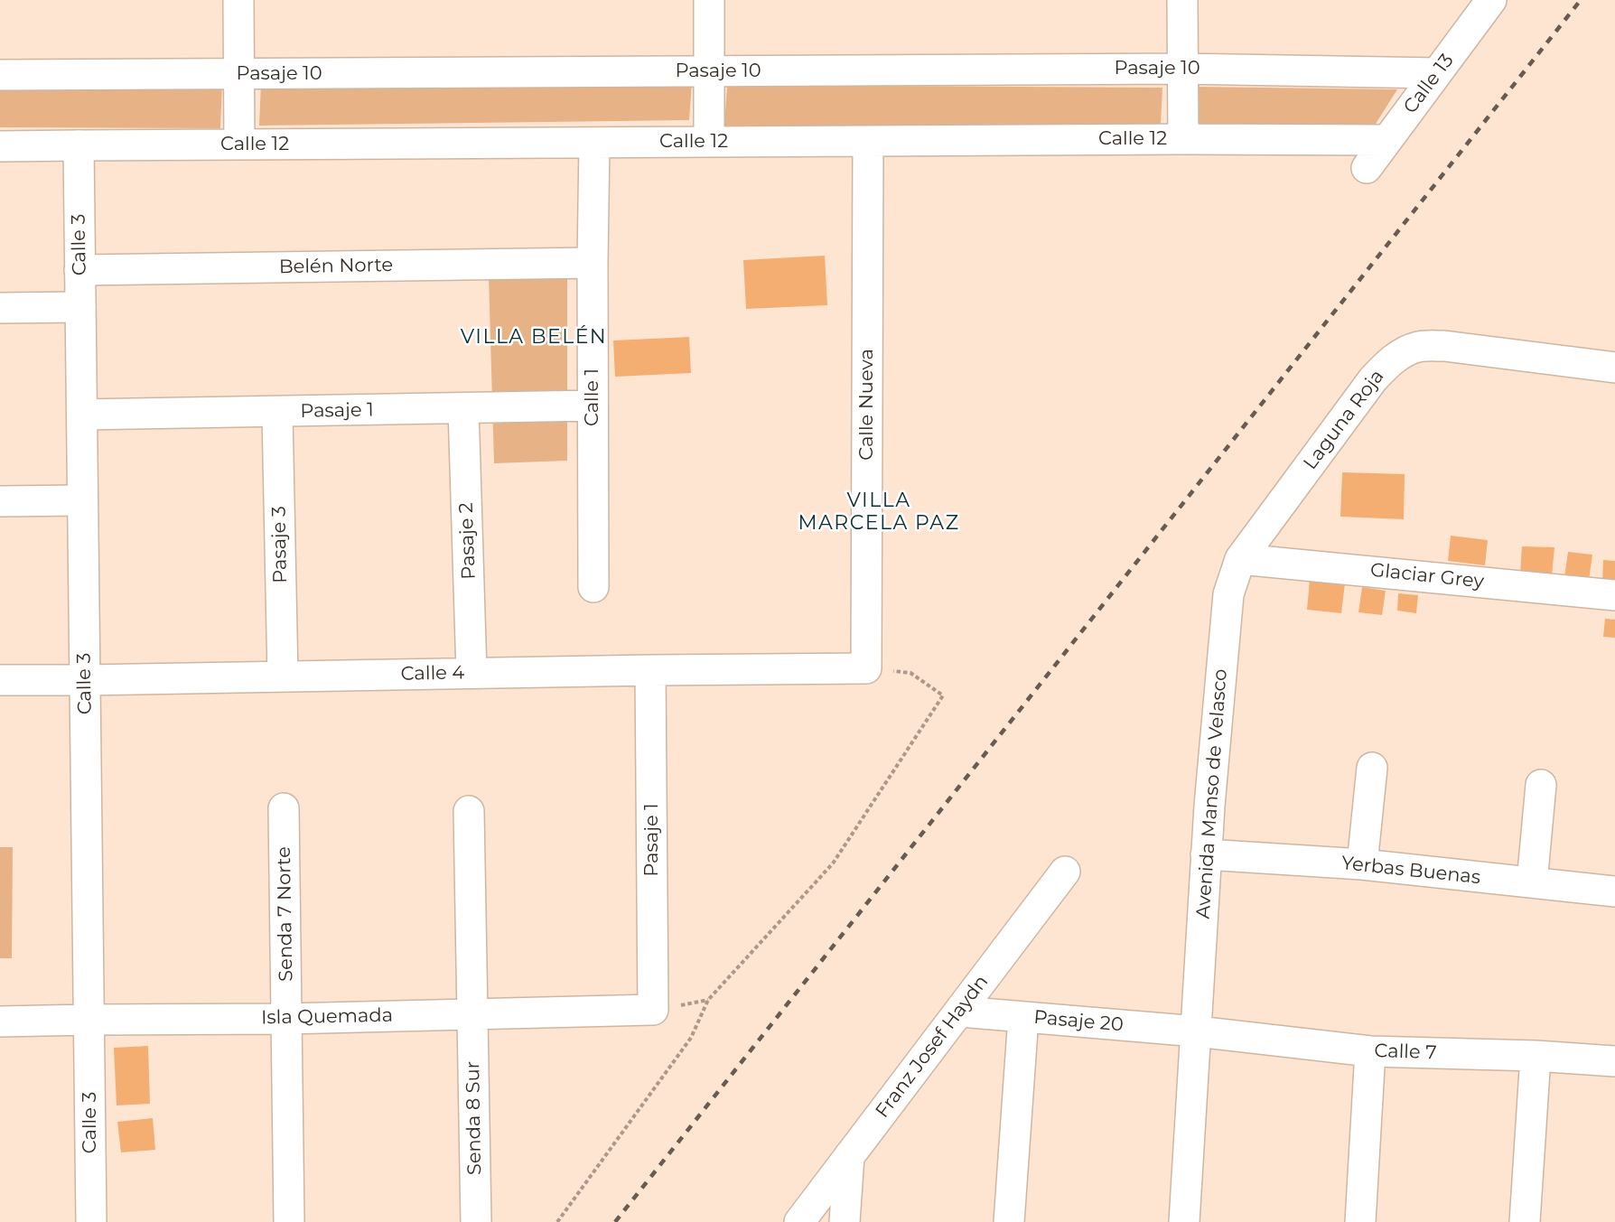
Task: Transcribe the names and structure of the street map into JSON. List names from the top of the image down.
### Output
{
  "streets": {
    "street": [
      "Pasaje 10",
      "Calle 13",
      "Calle 12",
      "Calle 3",
      "Belén Norte",
      "Calle 1",
      "Calle Nueva",
      "Pasaje 1",
      "Laguna Roja",
      "Pasaje 2",
      "Pasaje 3",
      "Glaciar Grey",
      "Calle 4",
      "Avenida Manso de Velasco",
      "Yerbas Buenas",
      "Senda 7 Norte",
      "Isla Quemada",
      "Pasaje 20",
      "Franz Josef Haydn",
      "Calle 7",
      "Senda 8 Sur"
    ]
  },
  "crossings": [
    ["Pasaje 10", "Calle 13"],
    ["Calle 13", "Calle 12"],
    ["Calle 12", "Calle 3"],
    ["Calle 12", "Calle 1"],
    ["Calle 12", "Calle Nueva"],
    ["Calle 3", "Belén Norte"],
    ["Calle 3", "Pasaje 1"],
    ["Calle 3", "Calle 4"],
    ["Calle 3", "Isla Quemada"],
    ["Belén Norte", "Calle 1"],
    ["Calle 1", "Pasaje 1"],
    ["Calle Nueva", "Calle 4"],
    ["Pasaje 1", "Pasaje 2"],
    ["Pasaje 1", "Pasaje 3"],
    ["Pasaje 1", "Calle 4"],
    ["Pasaje 1", "Isla Quemada"],
    ["Laguna Roja", "Glaciar Grey"],
    ["Laguna Roja", "Avenida Manso de Velasco"],
    ["Pasaje 2", "Calle 4"],
    ["Pasaje 3", "Calle 4"],
    ["Glaciar Grey", "Avenida Manso de Velasco"],
    ["Avenida Manso de Velasco", "Yerbas Buenas"],
    ["Avenida Manso de Velasco", "Pasaje 20"],
    ["Avenida Manso de Velasco", "Calle 7"],
    ["Senda 7 Norte", "Isla Quemada"],
    ["Isla Quemada", "Senda 8 Sur"],
    ["Pasaje 20", "Franz Josef Haydn"],
    ["Pasaje 20", "Calle 7"]
  ],
  "districts": ["VILLA BELÉN", "VILLA MARCELA PAZ"]
}
